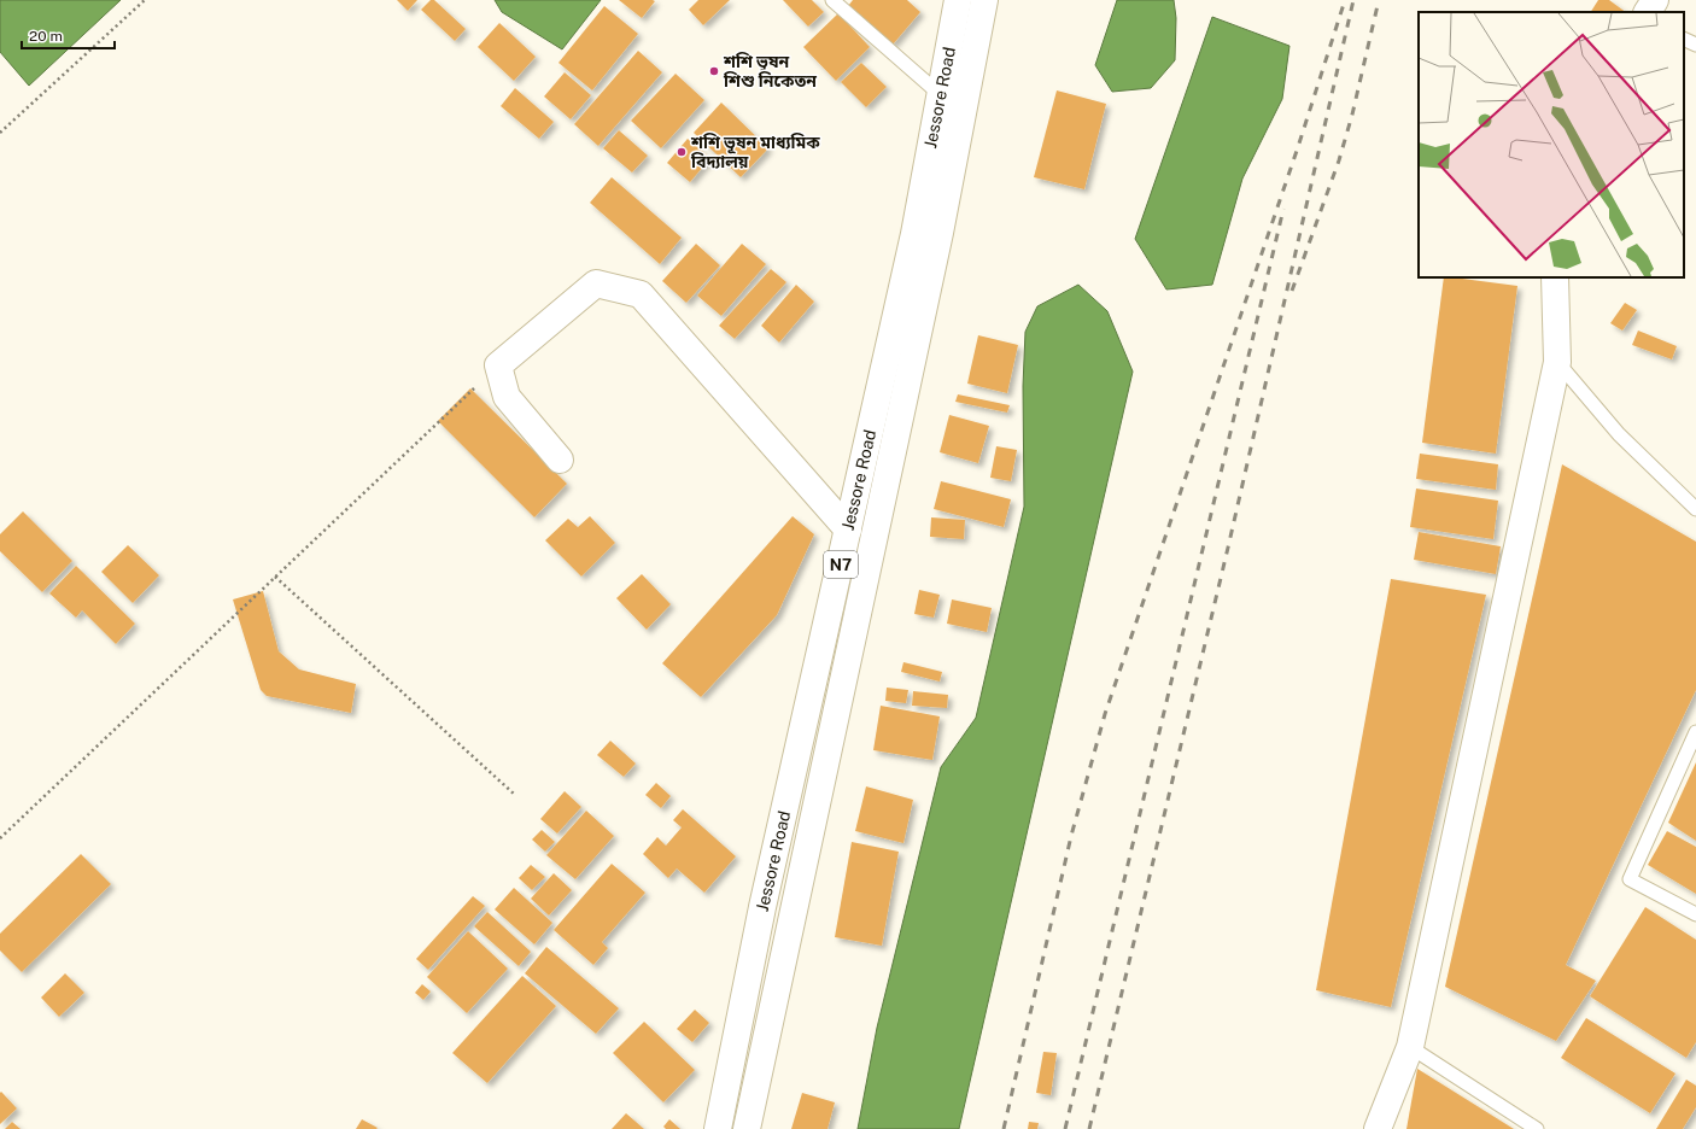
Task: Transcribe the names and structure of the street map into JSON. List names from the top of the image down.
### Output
{
  "streets": {
    "main road": ["Jessore Road", "N7"]
  },
  "places": ["শশি ভূষন শিশু নিকেতন", "শশি ভূষন মাধ্যমিক বিদ্যালয়"],
  "scale_bar": "20 m"
}
